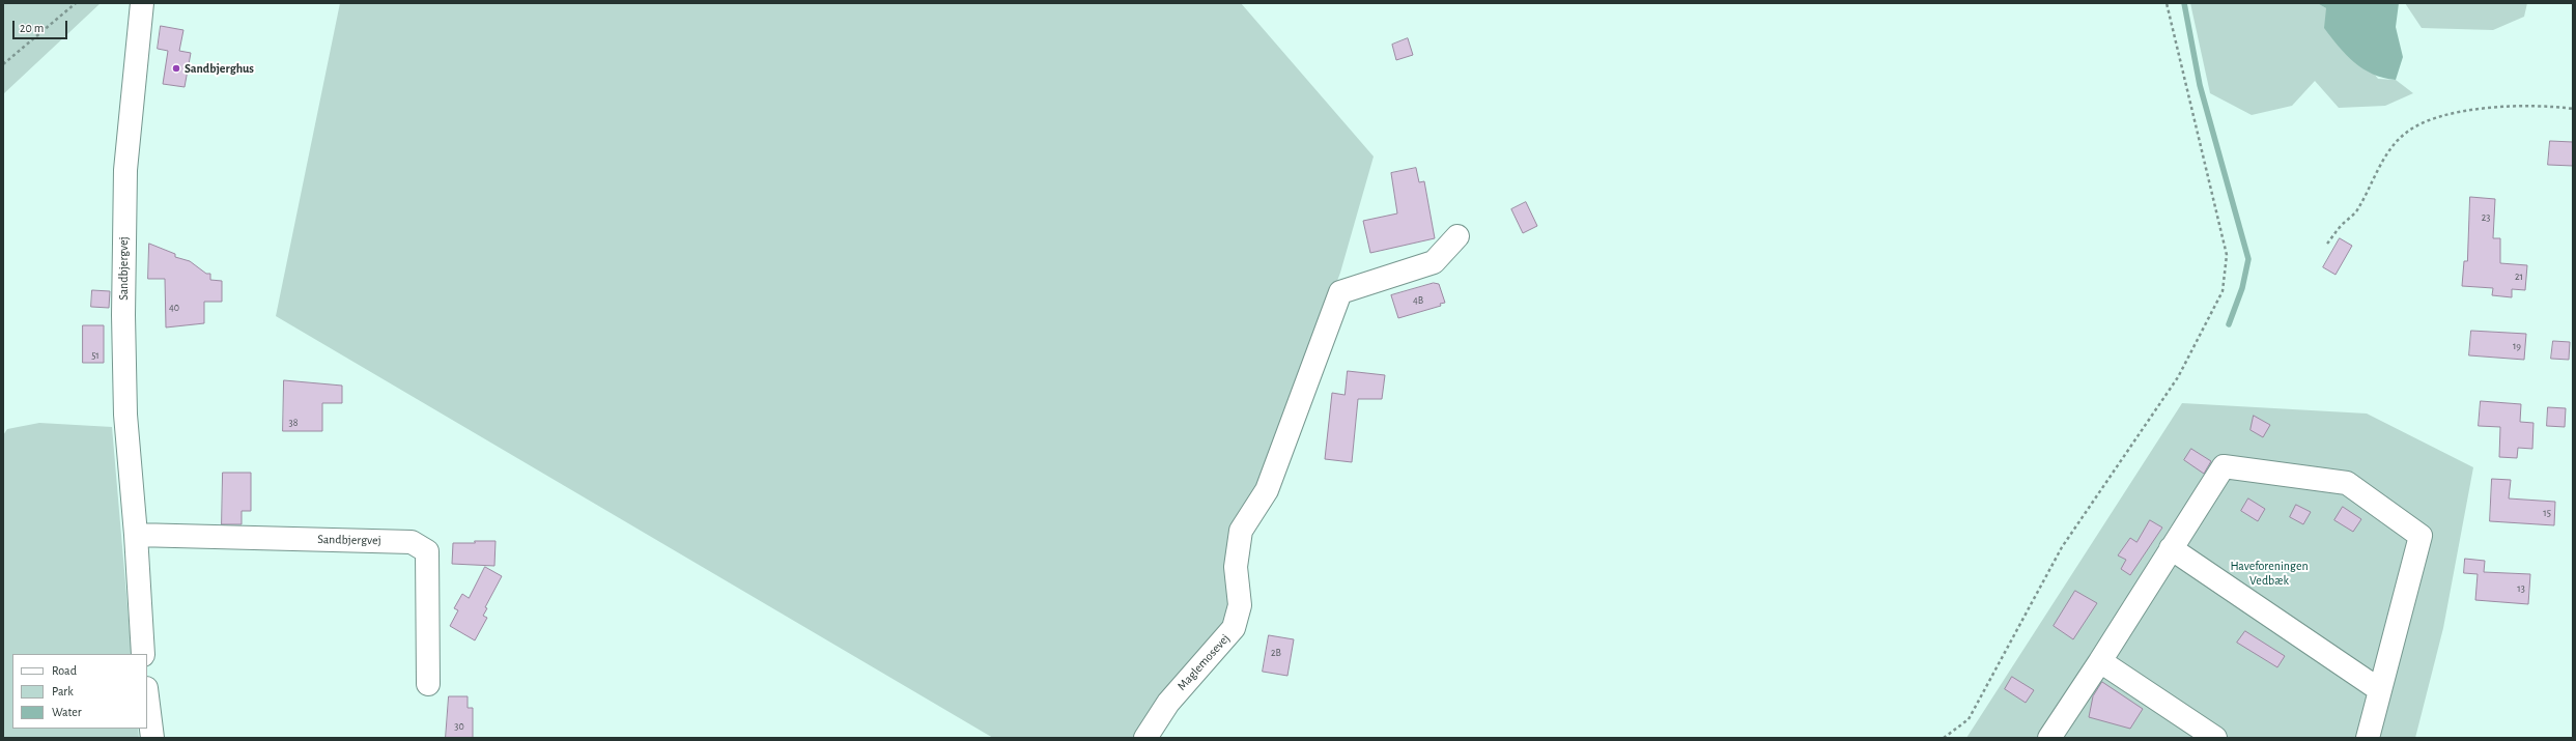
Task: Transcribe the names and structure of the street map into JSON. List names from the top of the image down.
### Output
{
  "streets": {
    "street": ["Sandbjergvej", "Maglemosevej"]
  },
  "parks": ["Haveforeningen Vedbæk"],
  "places": ["Sandbjerghus"],
  "house_numbers": [
    "23",
    "21",
    "4B",
    "40",
    "19",
    "51",
    "38",
    "15",
    "13",
    "2B",
    "30"
  ],
  "legend": ["Road", "Park", "Water"],
  "scale_bar": "20 m"
}
